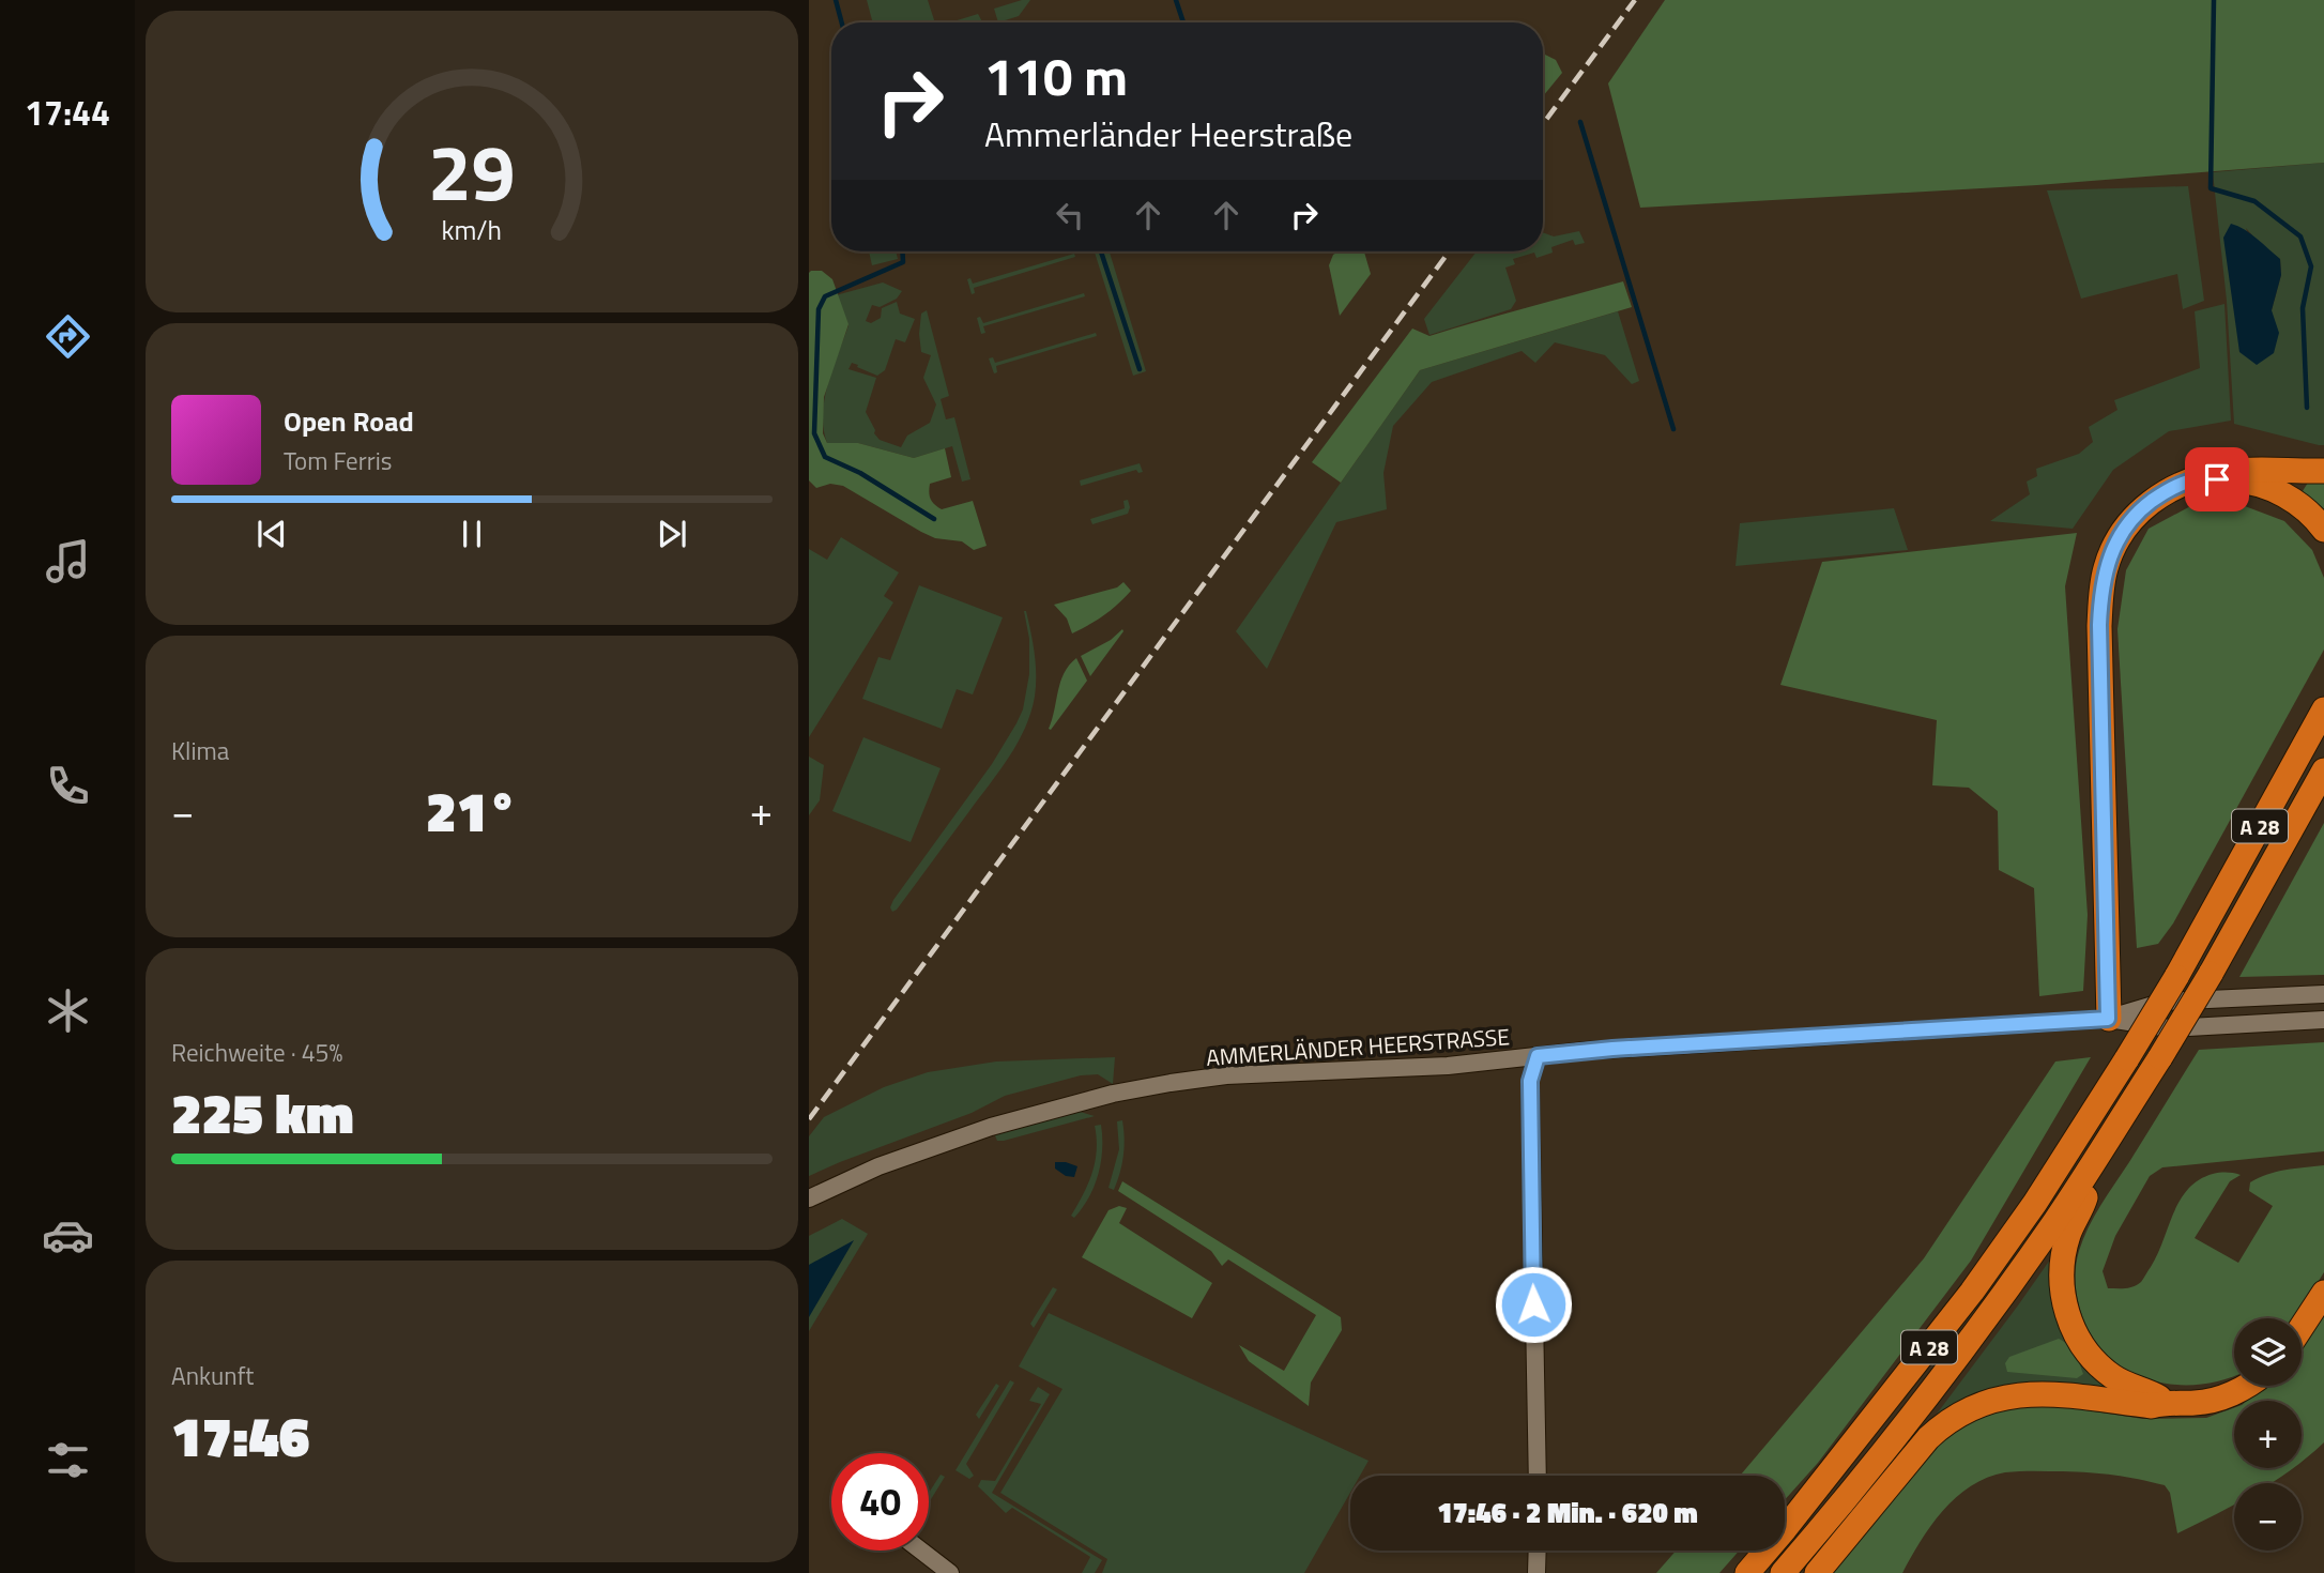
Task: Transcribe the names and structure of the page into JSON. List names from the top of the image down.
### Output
{
  "streets": {
    "highway": ["A 28"],
    "street": ["AMMERLÄNDER HEERSTRASSE"]
  },
  "page": {
    "tabs": "17:44",
    "turn": ["110 m", "Ammerländer Heerstraße"],
    "song": ["Open Road", "Tom Ferris"],
    "tile": [
      "Klima",
      ["Reichweite · 45%", "225 km"],
      ["Ankunft", "17:46"]
    ],
    "heat": ["−", "21°", "+"],
    "map_buttons": ["+", "−"],
    "limit": "40",
    "trip": "17:46 · 2 Min. · 620 m",
    "gauge": ["29", "km/h"]
  }
}
